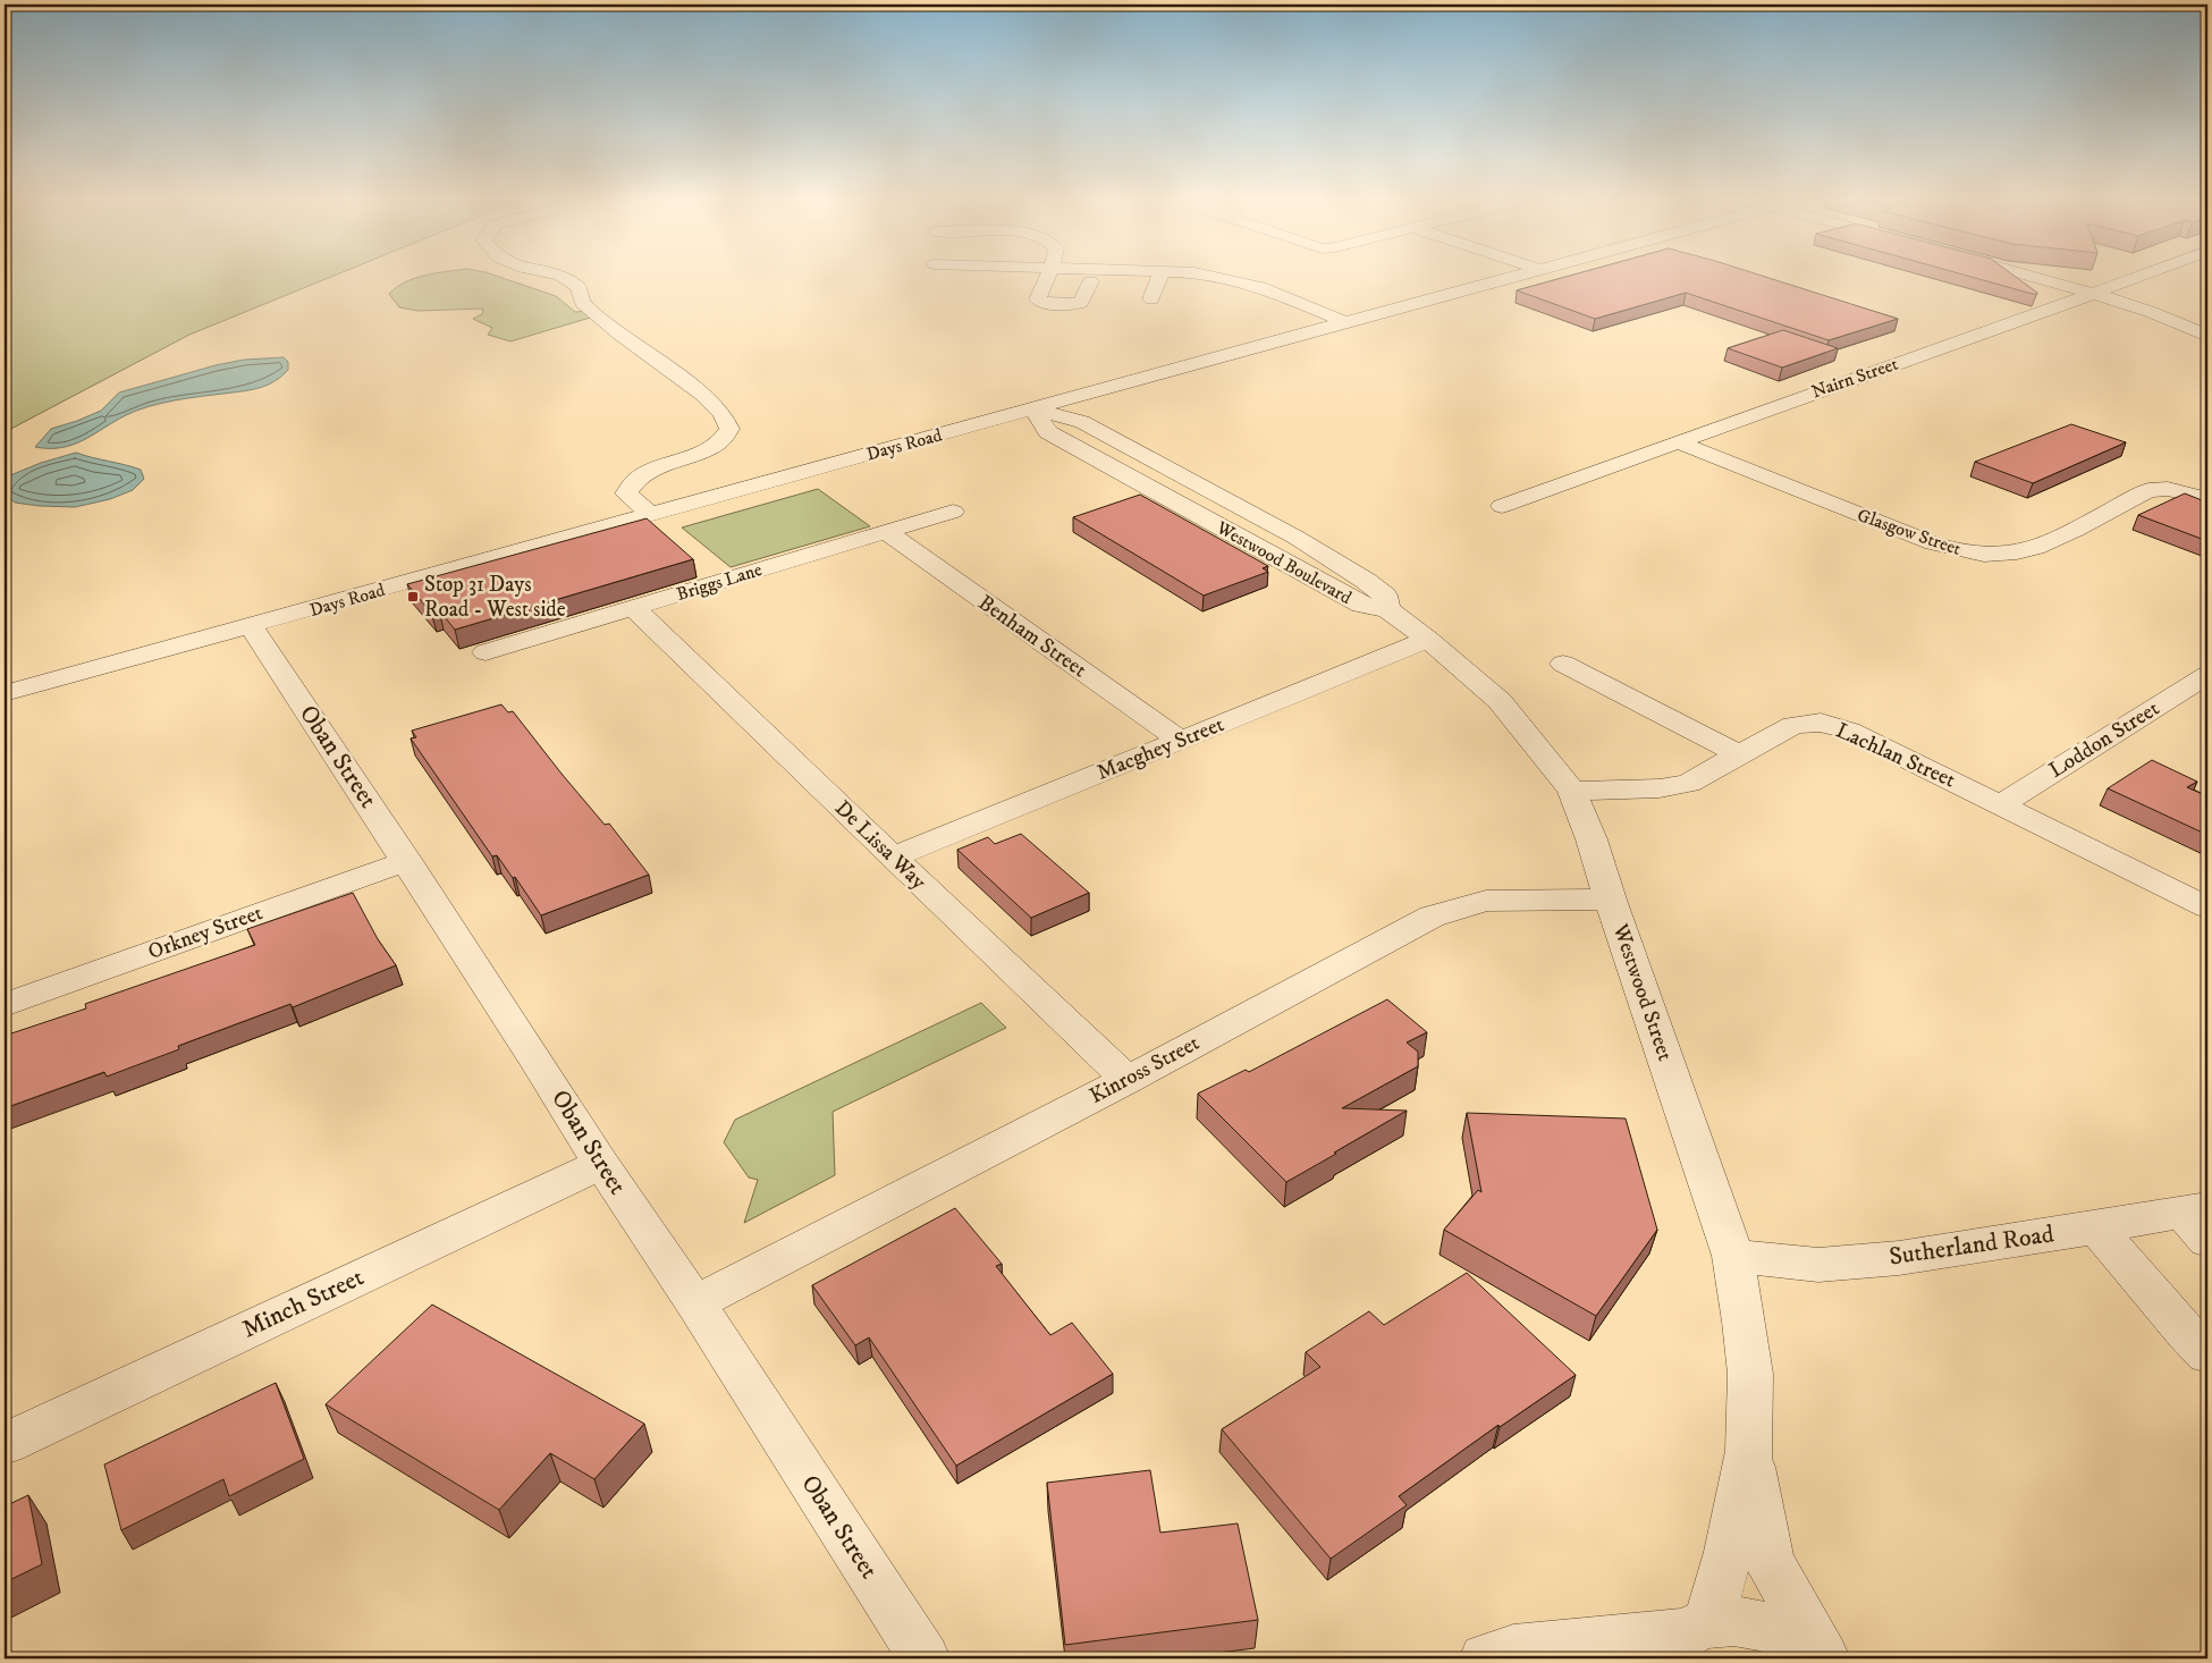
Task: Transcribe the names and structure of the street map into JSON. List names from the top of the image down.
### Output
{
  "streets": {
    "street": [
      "Nairn Street",
      "Days Road",
      "Glasgow Street",
      "Westwood Boulevard",
      "Briggs Lane",
      "Benham Street",
      "Loddon Street",
      "Macghey Street",
      "Lachlan Street",
      "Oban Street",
      "De Lissa Way",
      "Orkney Street",
      "Westwood Street",
      "Kinross Street",
      "Sutherland Road",
      "Minch Street"
    ]
  },
  "crossings": [
    ["Nairn Street", "Glasgow Street"],
    ["Days Road", "Westwood Boulevard"],
    ["Days Road", "Oban Street"],
    ["Westwood Boulevard", "Westwood Street"],
    ["Briggs Lane", "Benham Street"],
    ["Briggs Lane", "De Lissa Way"],
    ["Benham Street", "Macghey Street"],
    ["Loddon Street", "Lachlan Street"],
    ["Macghey Street", "De Lissa Way"],
    ["Macghey Street", "Westwood Street"],
    ["Lachlan Street", "Westwood Street"],
    ["Oban Street", "Orkney Street"],
    ["Oban Street", "Kinross Street"],
    ["Oban Street", "Minch Street"],
    ["De Lissa Way", "Kinross Street"],
    ["Westwood Street", "Kinross Street"],
    ["Westwood Street", "Sutherland Road"]
  ],
  "places": {
    "transit": ["Stop 31 Days Road - West side"]
  }
}
